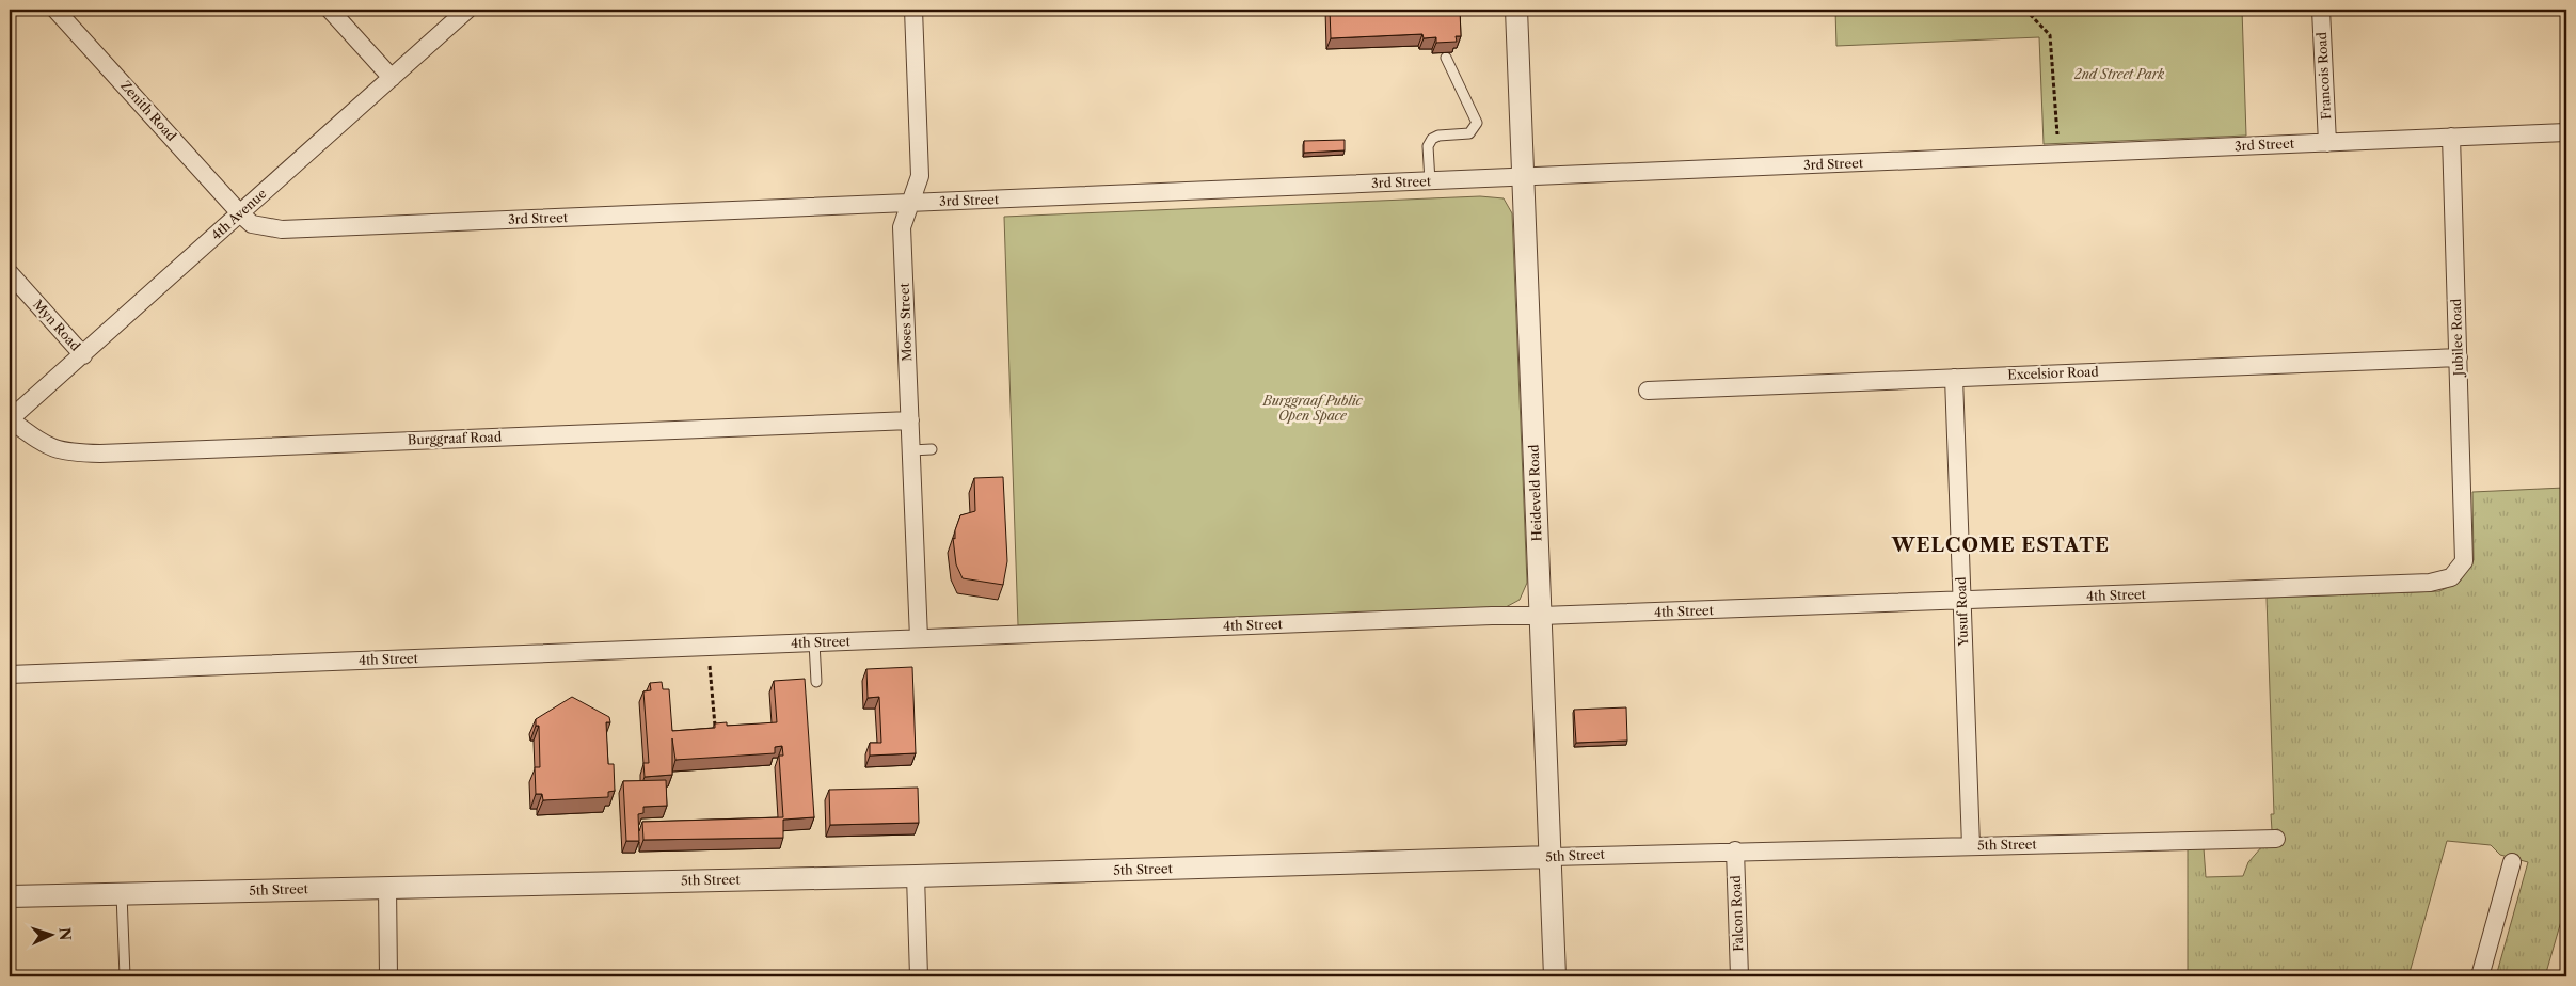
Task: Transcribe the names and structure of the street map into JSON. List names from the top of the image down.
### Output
{
  "streets": {
    "street": [
      "Francois Road",
      "Zenith Road",
      "3rd Street",
      "4th Avenue",
      "Moses Street",
      "Myn Road",
      "Jubilee Road",
      "Excelsior Road",
      "Burggraaf Road",
      "Heideveld Road",
      "4th Street",
      "Yusuf Road",
      "5th Street",
      "Falcon Road"
    ]
  },
  "crossings": [
    ["Francois Road", "3rd Street"],
    ["Zenith Road", "3rd Street"],
    ["Zenith Road", "4th Avenue"],
    ["3rd Street", "4th Avenue"],
    ["3rd Street", "Moses Street"],
    ["3rd Street", "Jubilee Road"],
    ["3rd Street", "Heideveld Road"],
    ["4th Avenue", "Myn Road"],
    ["4th Avenue", "Burggraaf Road"],
    ["Moses Street", "Burggraaf Road"],
    ["Moses Street", "4th Street"],
    ["Jubilee Road", "Excelsior Road"],
    ["Jubilee Road", "4th Street"],
    ["Excelsior Road", "Yusuf Road"],
    ["Heideveld Road", "4th Street"],
    ["Heideveld Road", "5th Street"],
    ["4th Street", "Yusuf Road"],
    ["Yusuf Road", "5th Street"],
    ["5th Street", "Falcon Road"]
  ],
  "districts": ["WELCOME ESTATE"],
  "parks": ["2nd Street Park", "Burggraaf Public Open Space"],
  "north": "right"
}
